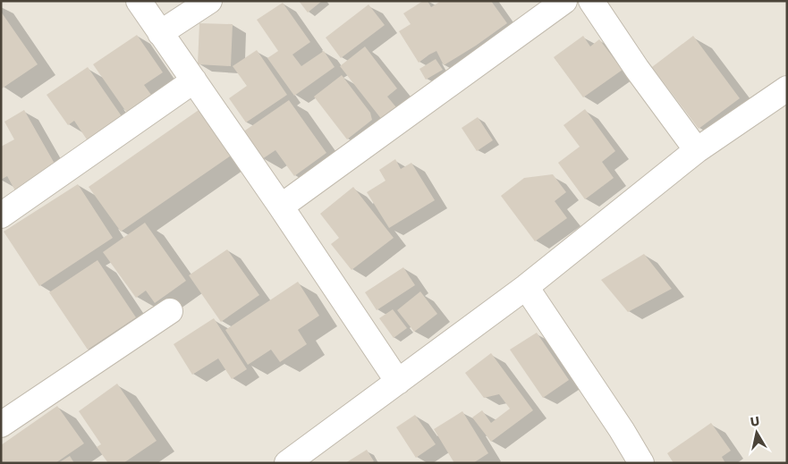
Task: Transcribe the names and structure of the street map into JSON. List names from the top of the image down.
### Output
{
  "north": "top"
}
